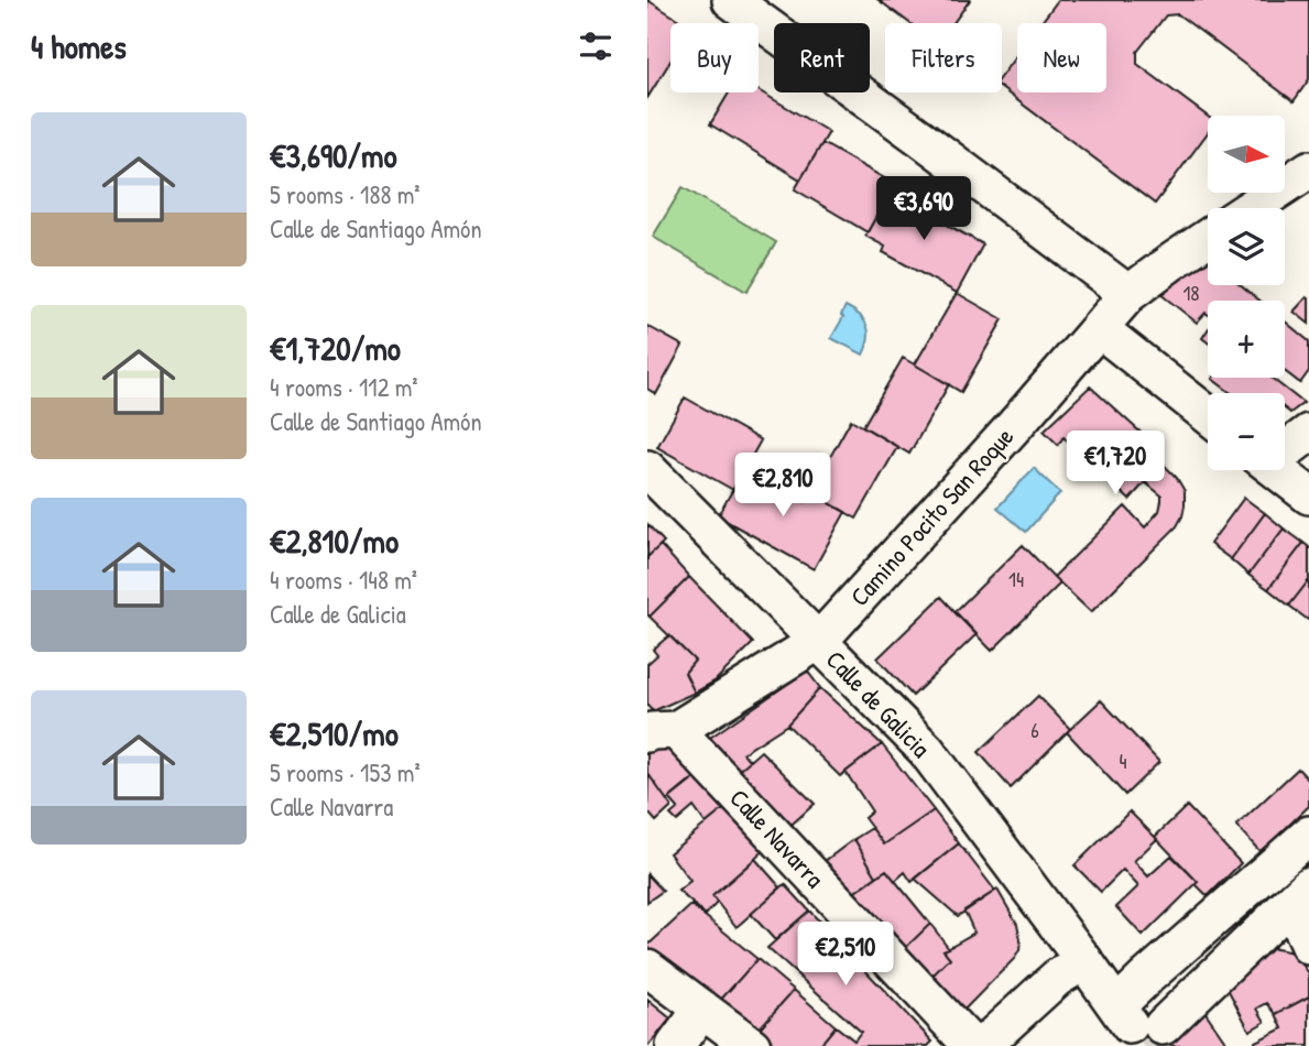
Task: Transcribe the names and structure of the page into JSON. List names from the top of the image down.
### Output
{
  "streets": {
    "street": ["Camino Pocito San Roque", "Calle de Galicia", "Calle Navarra"]
  },
  "crossings": [
    ["Camino Pocito San Roque", "Calle de Galicia"],
    ["Camino Pocito San Roque", "Calle Navarra"]
  ],
  "house_numbers": [
    "18",
    "14",
    "6",
    "4"
  ],
  "north": "right",
  "page": {
    "heading": "4 homes",
    "chip": [
      "Buy",
      "Rent",
      "Filters",
      "New"
    ],
    "list": [
      {
        "name": "€3,690/mo",
        "note": "5 rooms · 188 m² · Calle de Santiago Amón"
      },
      {
        "name": "€1,720/mo",
        "note": "4 rooms · 112 m² · Calle de Santiago Amón"
      },
      {
        "name": "€2,810/mo",
        "note": "4 rooms · 148 m² · Calle de Galicia"
      },
      {
        "name": "€2,510/mo",
        "note": "5 rooms · 153 m² · Calle Navarra"
      }
    ],
    "map_buttons": ["+", "−"],
    "price": [
      "€3,690",
      "€1,720",
      "€2,810",
      "€2,510"
    ]
  }
}
